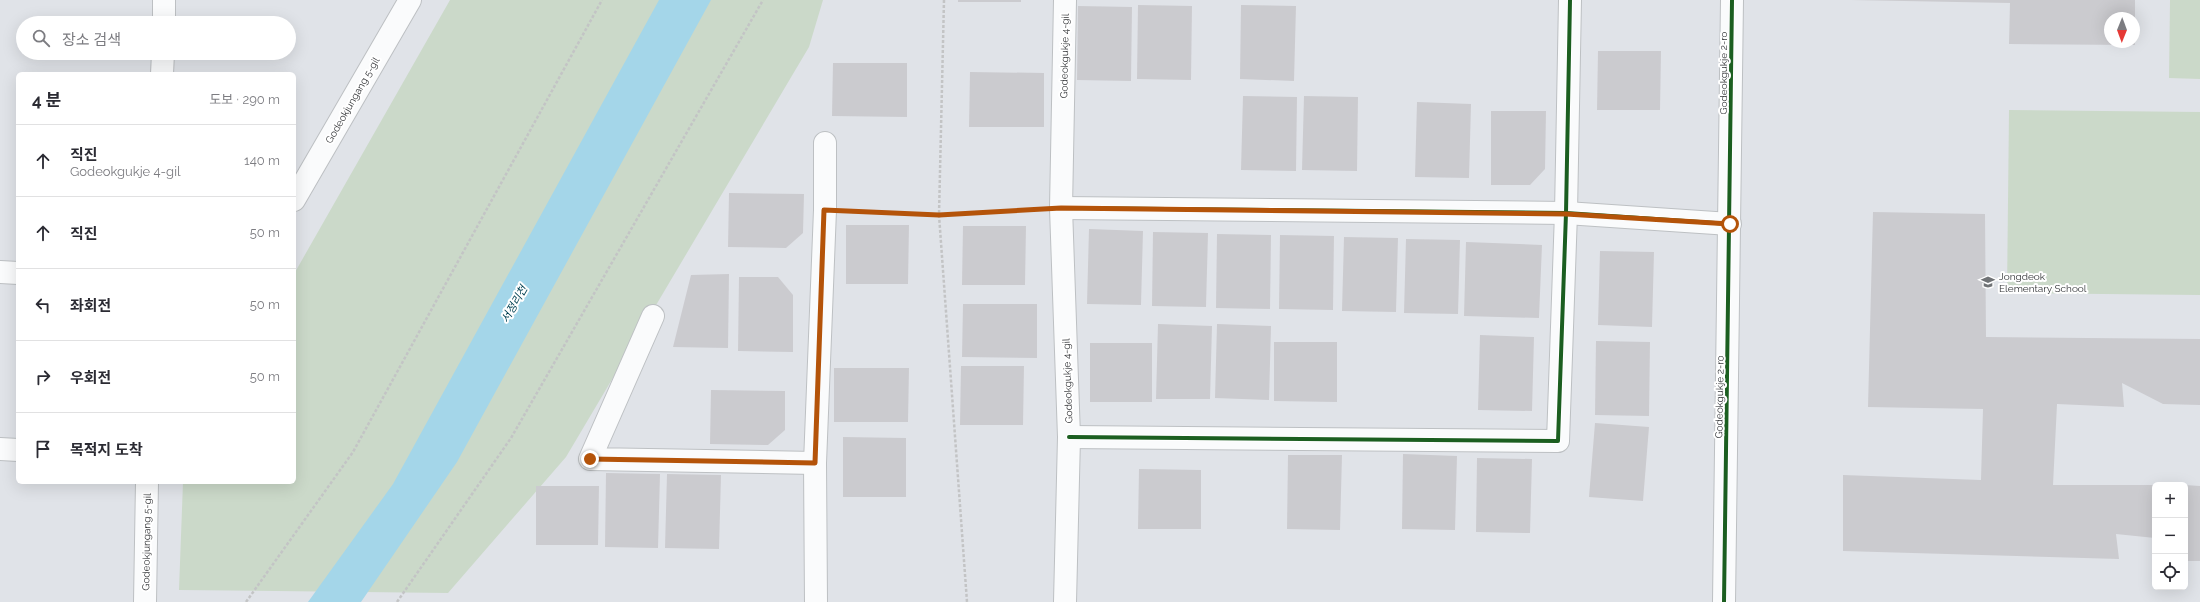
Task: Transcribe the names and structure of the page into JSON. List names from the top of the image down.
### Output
{
  "streets": {
    "street": ["Godeokgukje 4-gil", "Godeokgukje 2-ro", "Godeokjungang 5-gil"]
  },
  "water": ["서정리천"],
  "places": {
    "school or university": ["Jongdeok Elementary School"]
  },
  "north": "bottom",
  "page": {
    "search": "장소 검색",
    "heading": ["4 분", "도보 · 290 m"],
    "list": [
      ["직진", "Godeokgukje 4-gil", "140 m"],
      ["직진", "50 m"],
      ["좌회전", "50 m"],
      ["우회전", "50 m"],
      "목적지 도착"
    ],
    "map_buttons": ["+", "−"]
  }
}
